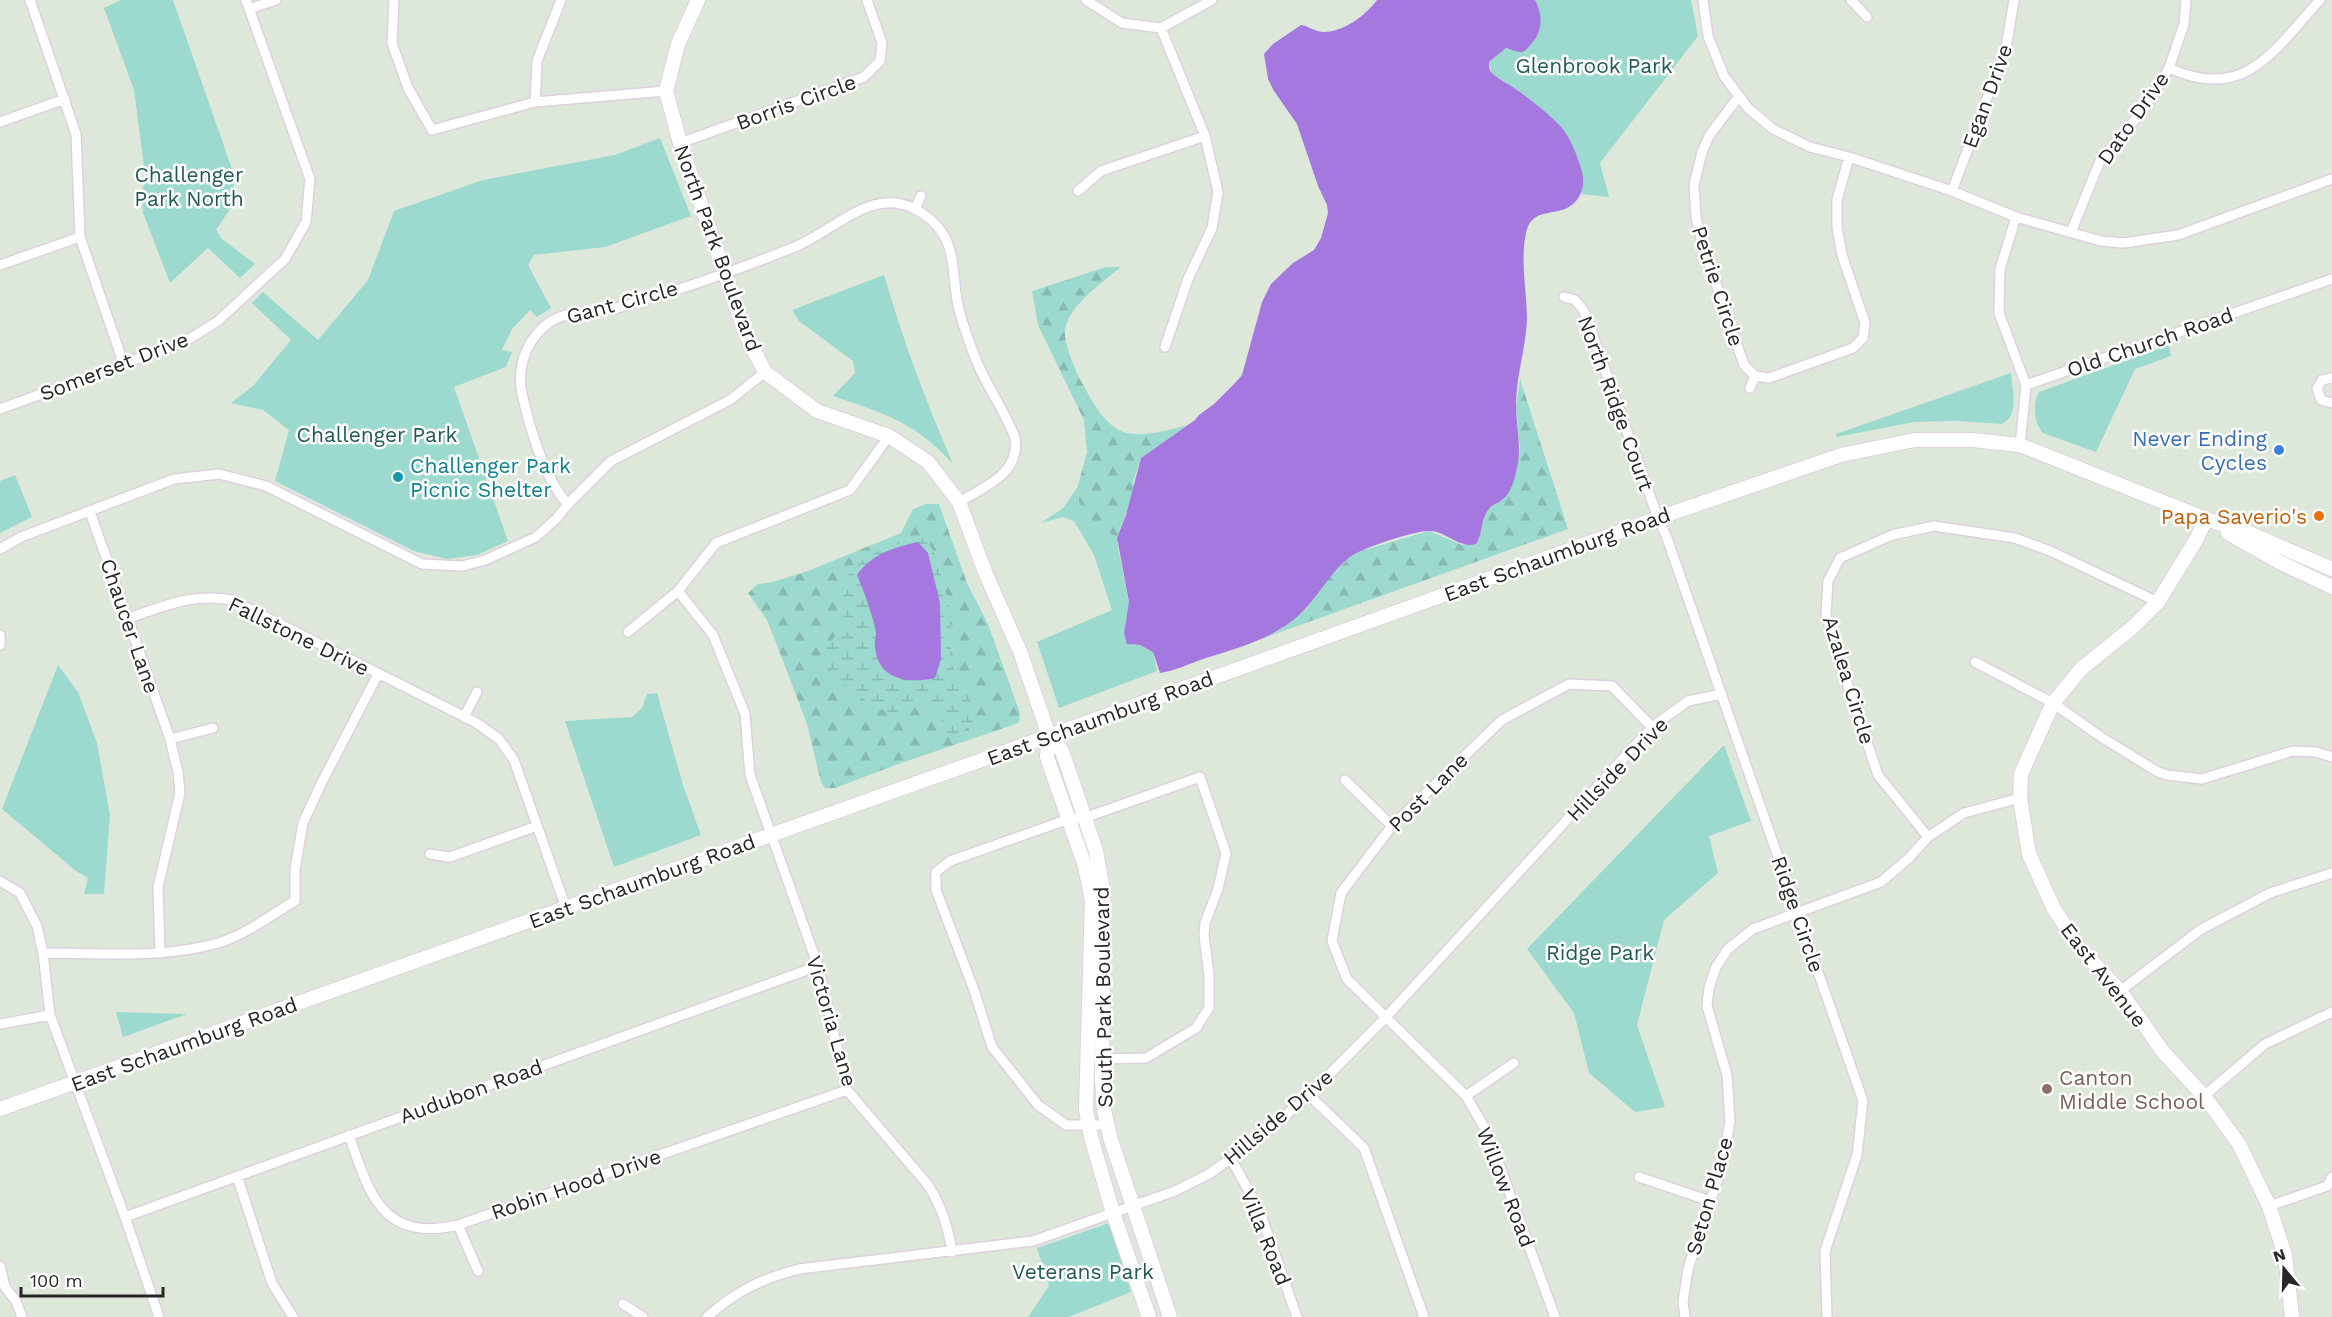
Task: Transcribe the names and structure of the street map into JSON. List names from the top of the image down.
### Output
{
  "streets": {
    "street": [
      "Egan Drive",
      "Borris Circle",
      "Dato Drive",
      "North Park Boulevard",
      "Petrie Circle",
      "Gant Circle",
      "Old Church Road",
      "Somerset Drive",
      "North Ridge Court",
      "East Schaumburg Road",
      "Chaucer Lane",
      "Fallstone Drive",
      "Azalea Circle",
      "Hillside Drive",
      "Post Lane",
      "Ridge Circle",
      "East Avenue",
      "South Park Boulevard",
      "Victoria Lane",
      "Audubon Road",
      "Robin Hood Drive",
      "Willow Road",
      "Seton Place",
      "Villa Road"
    ]
  },
  "crossings": [
    ["Borris Circle", "North Park Boulevard"],
    ["North Park Boulevard", "Gant Circle"],
    ["North Park Boulevard", "East Schaumburg Road"],
    ["North Park Boulevard", "South Park Boulevard"],
    ["North Ridge Court", "East Schaumburg Road"],
    ["North Ridge Court", "Ridge Circle"],
    ["East Schaumburg Road", "Fallstone Drive"],
    ["East Schaumburg Road", "Ridge Circle"],
    ["East Schaumburg Road", "East Avenue"],
    ["East Schaumburg Road", "South Park Boulevard"],
    ["East Schaumburg Road", "Victoria Lane"],
    ["Chaucer Lane", "Fallstone Drive"],
    ["Azalea Circle", "East Avenue"],
    ["Azalea Circle", "Seton Place"],
    ["Hillside Drive", "Post Lane"],
    ["Hillside Drive", "Ridge Circle"],
    ["Hillside Drive", "South Park Boulevard"],
    ["Hillside Drive", "Victoria Lane"],
    ["Hillside Drive", "Willow Road"],
    ["Hillside Drive", "Villa Road"],
    ["Post Lane", "Willow Road"],
    ["Ridge Circle", "Seton Place"],
    ["East Avenue", "Seton Place"],
    ["Victoria Lane", "Audubon Road"],
    ["Victoria Lane", "Robin Hood Drive"],
    ["Audubon Road", "Robin Hood Drive"]
  ],
  "parks": [
    "Glenbrook Park",
    "Challenger Park North",
    "Challenger Park",
    "Ridge Park",
    "Veterans Park"
  ],
  "places": [
    "Never Ending Cycles",
    "Challenger Park Picnic Shelter",
    "Papa Saverio's",
    "Canton Middle School"
  ],
  "scale_bar": "100 m",
  "north": "top"
}
